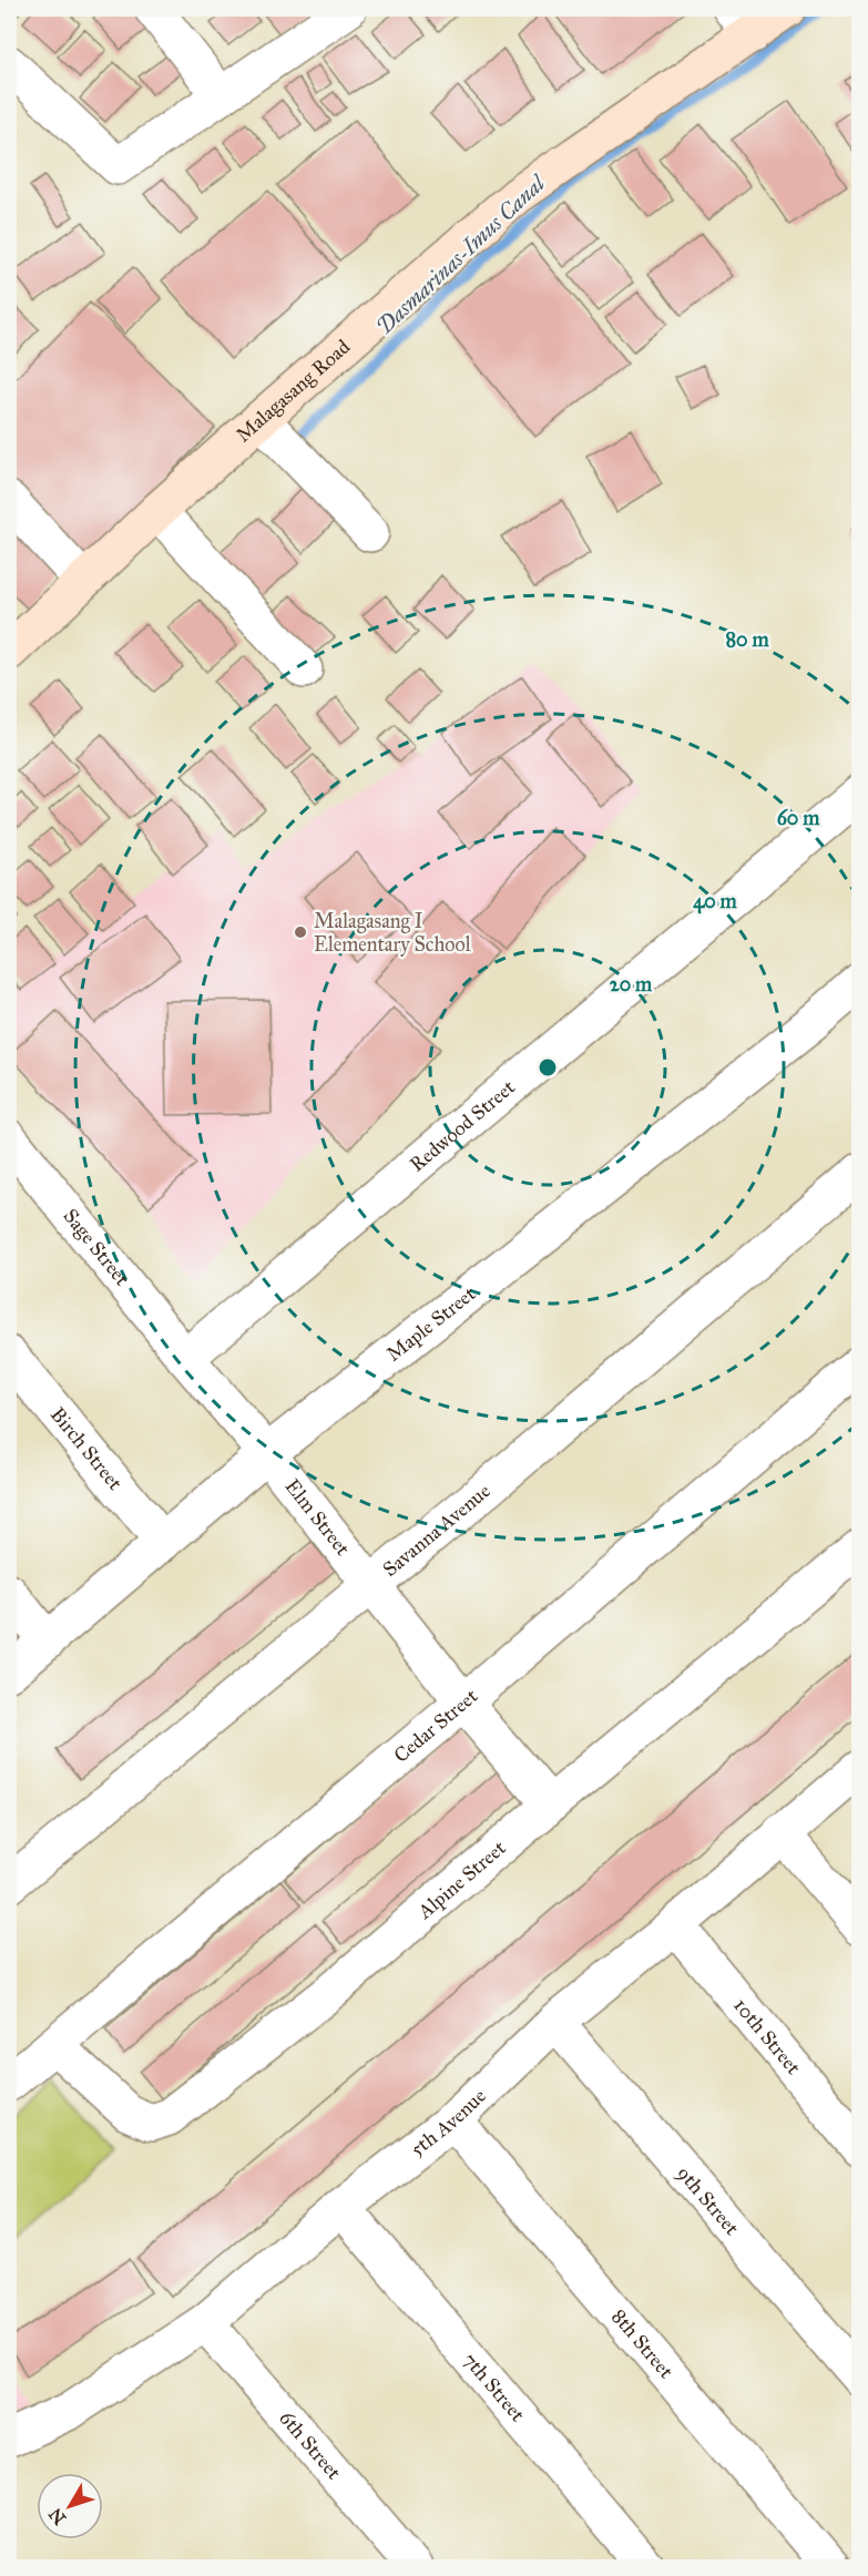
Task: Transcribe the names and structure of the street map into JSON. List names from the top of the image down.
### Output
{
  "streets": {
    "main road": ["Malagasang Road"],
    "street": [
      "Redwood Street",
      "Sage Street",
      "Maple Street",
      "Birch Street",
      "Elm Street",
      "Savanna Avenue",
      "Cedar Street",
      "Alpine Street",
      "10th Street",
      "5th Avenue",
      "9th Street",
      "8th Street",
      "7th Street",
      "6th Street"
    ]
  },
  "crossings": [
    ["Redwood Street", "Sage Street"],
    ["Redwood Street", "Elm Street"],
    ["Sage Street", "Elm Street"],
    ["Maple Street", "Birch Street"],
    ["Maple Street", "Elm Street"],
    ["Elm Street", "Savanna Avenue"],
    ["Elm Street", "Cedar Street"],
    ["Elm Street", "Alpine Street"],
    ["Cedar Street", "Alpine Street"],
    ["10th Street", "5th Avenue"],
    ["5th Avenue", "9th Street"],
    ["5th Avenue", "8th Street"],
    ["5th Avenue", "7th Street"],
    ["5th Avenue", "6th Street"]
  ],
  "water": ["Dasmarinas-Imus Canal"],
  "places": ["Malagasang I Elementary School"],
  "north": "bottom left",
  "rings": [
    "80 m",
    "60 m",
    "40 m",
    "20 m"
  ]
}
